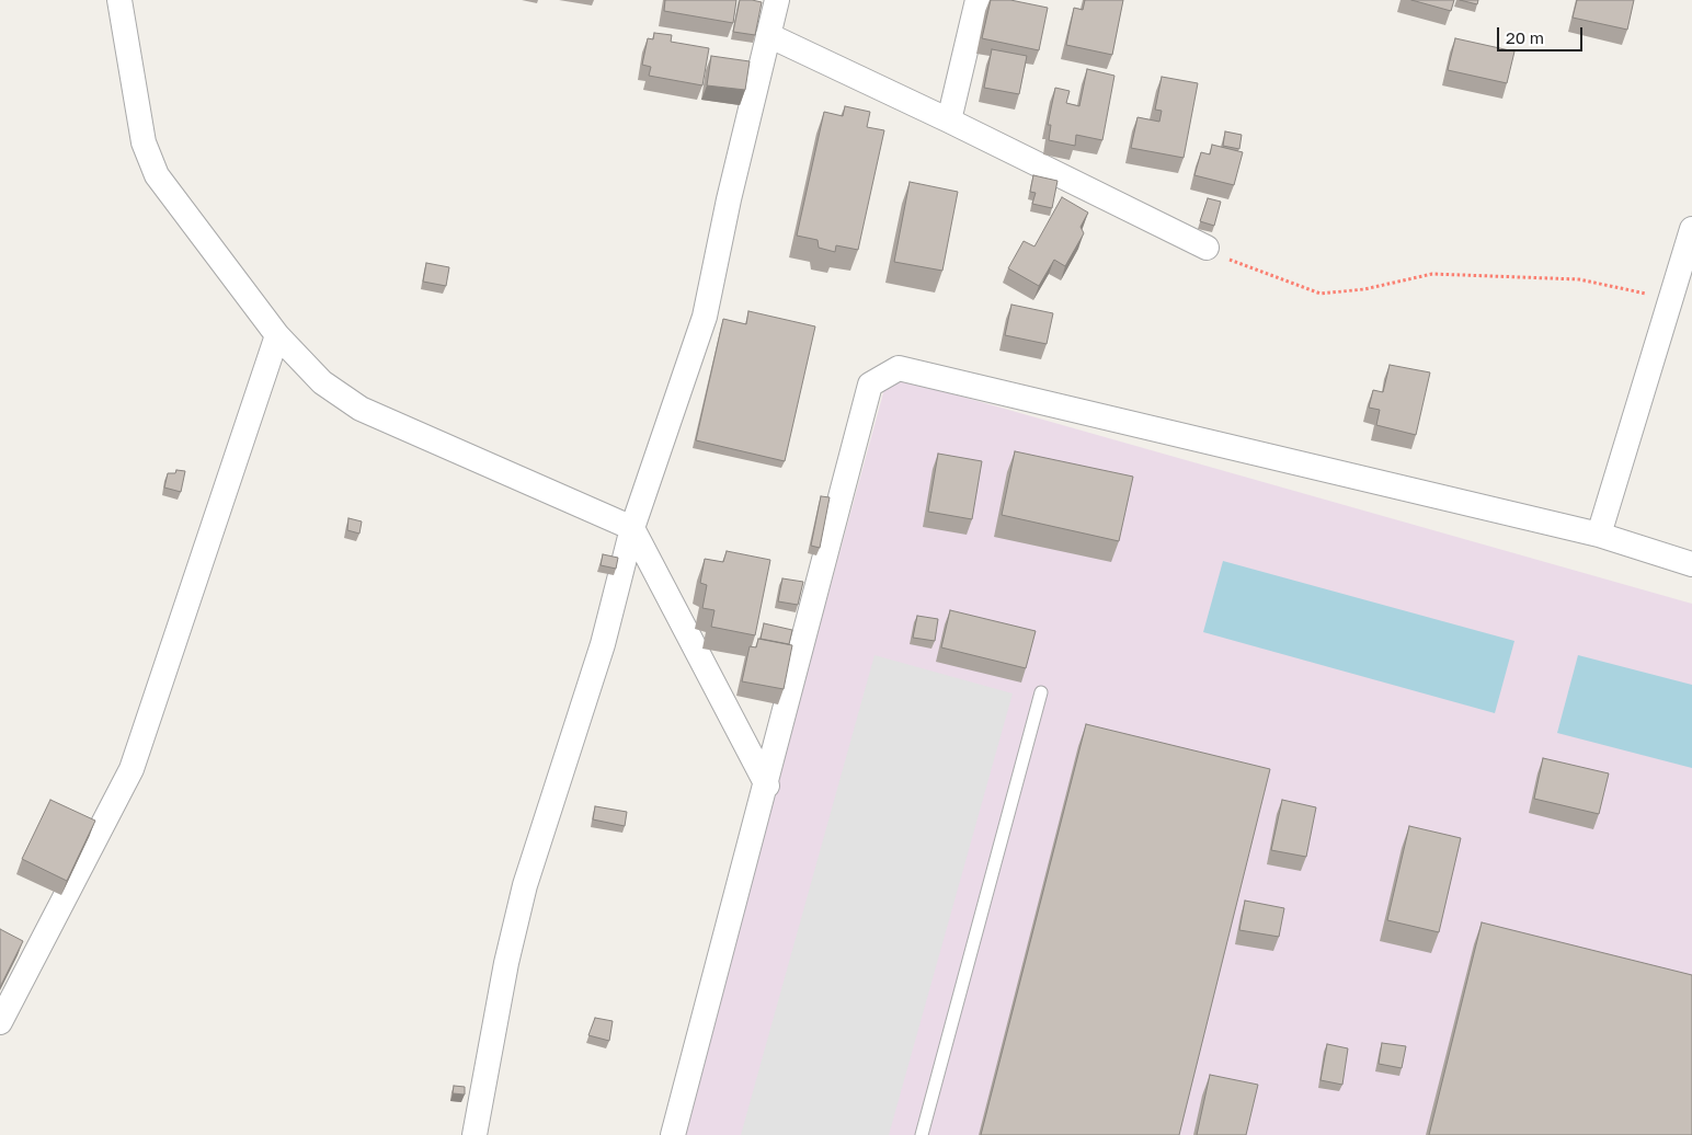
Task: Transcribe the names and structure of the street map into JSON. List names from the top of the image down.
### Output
{
  "scale_bar": "20 m"
}
